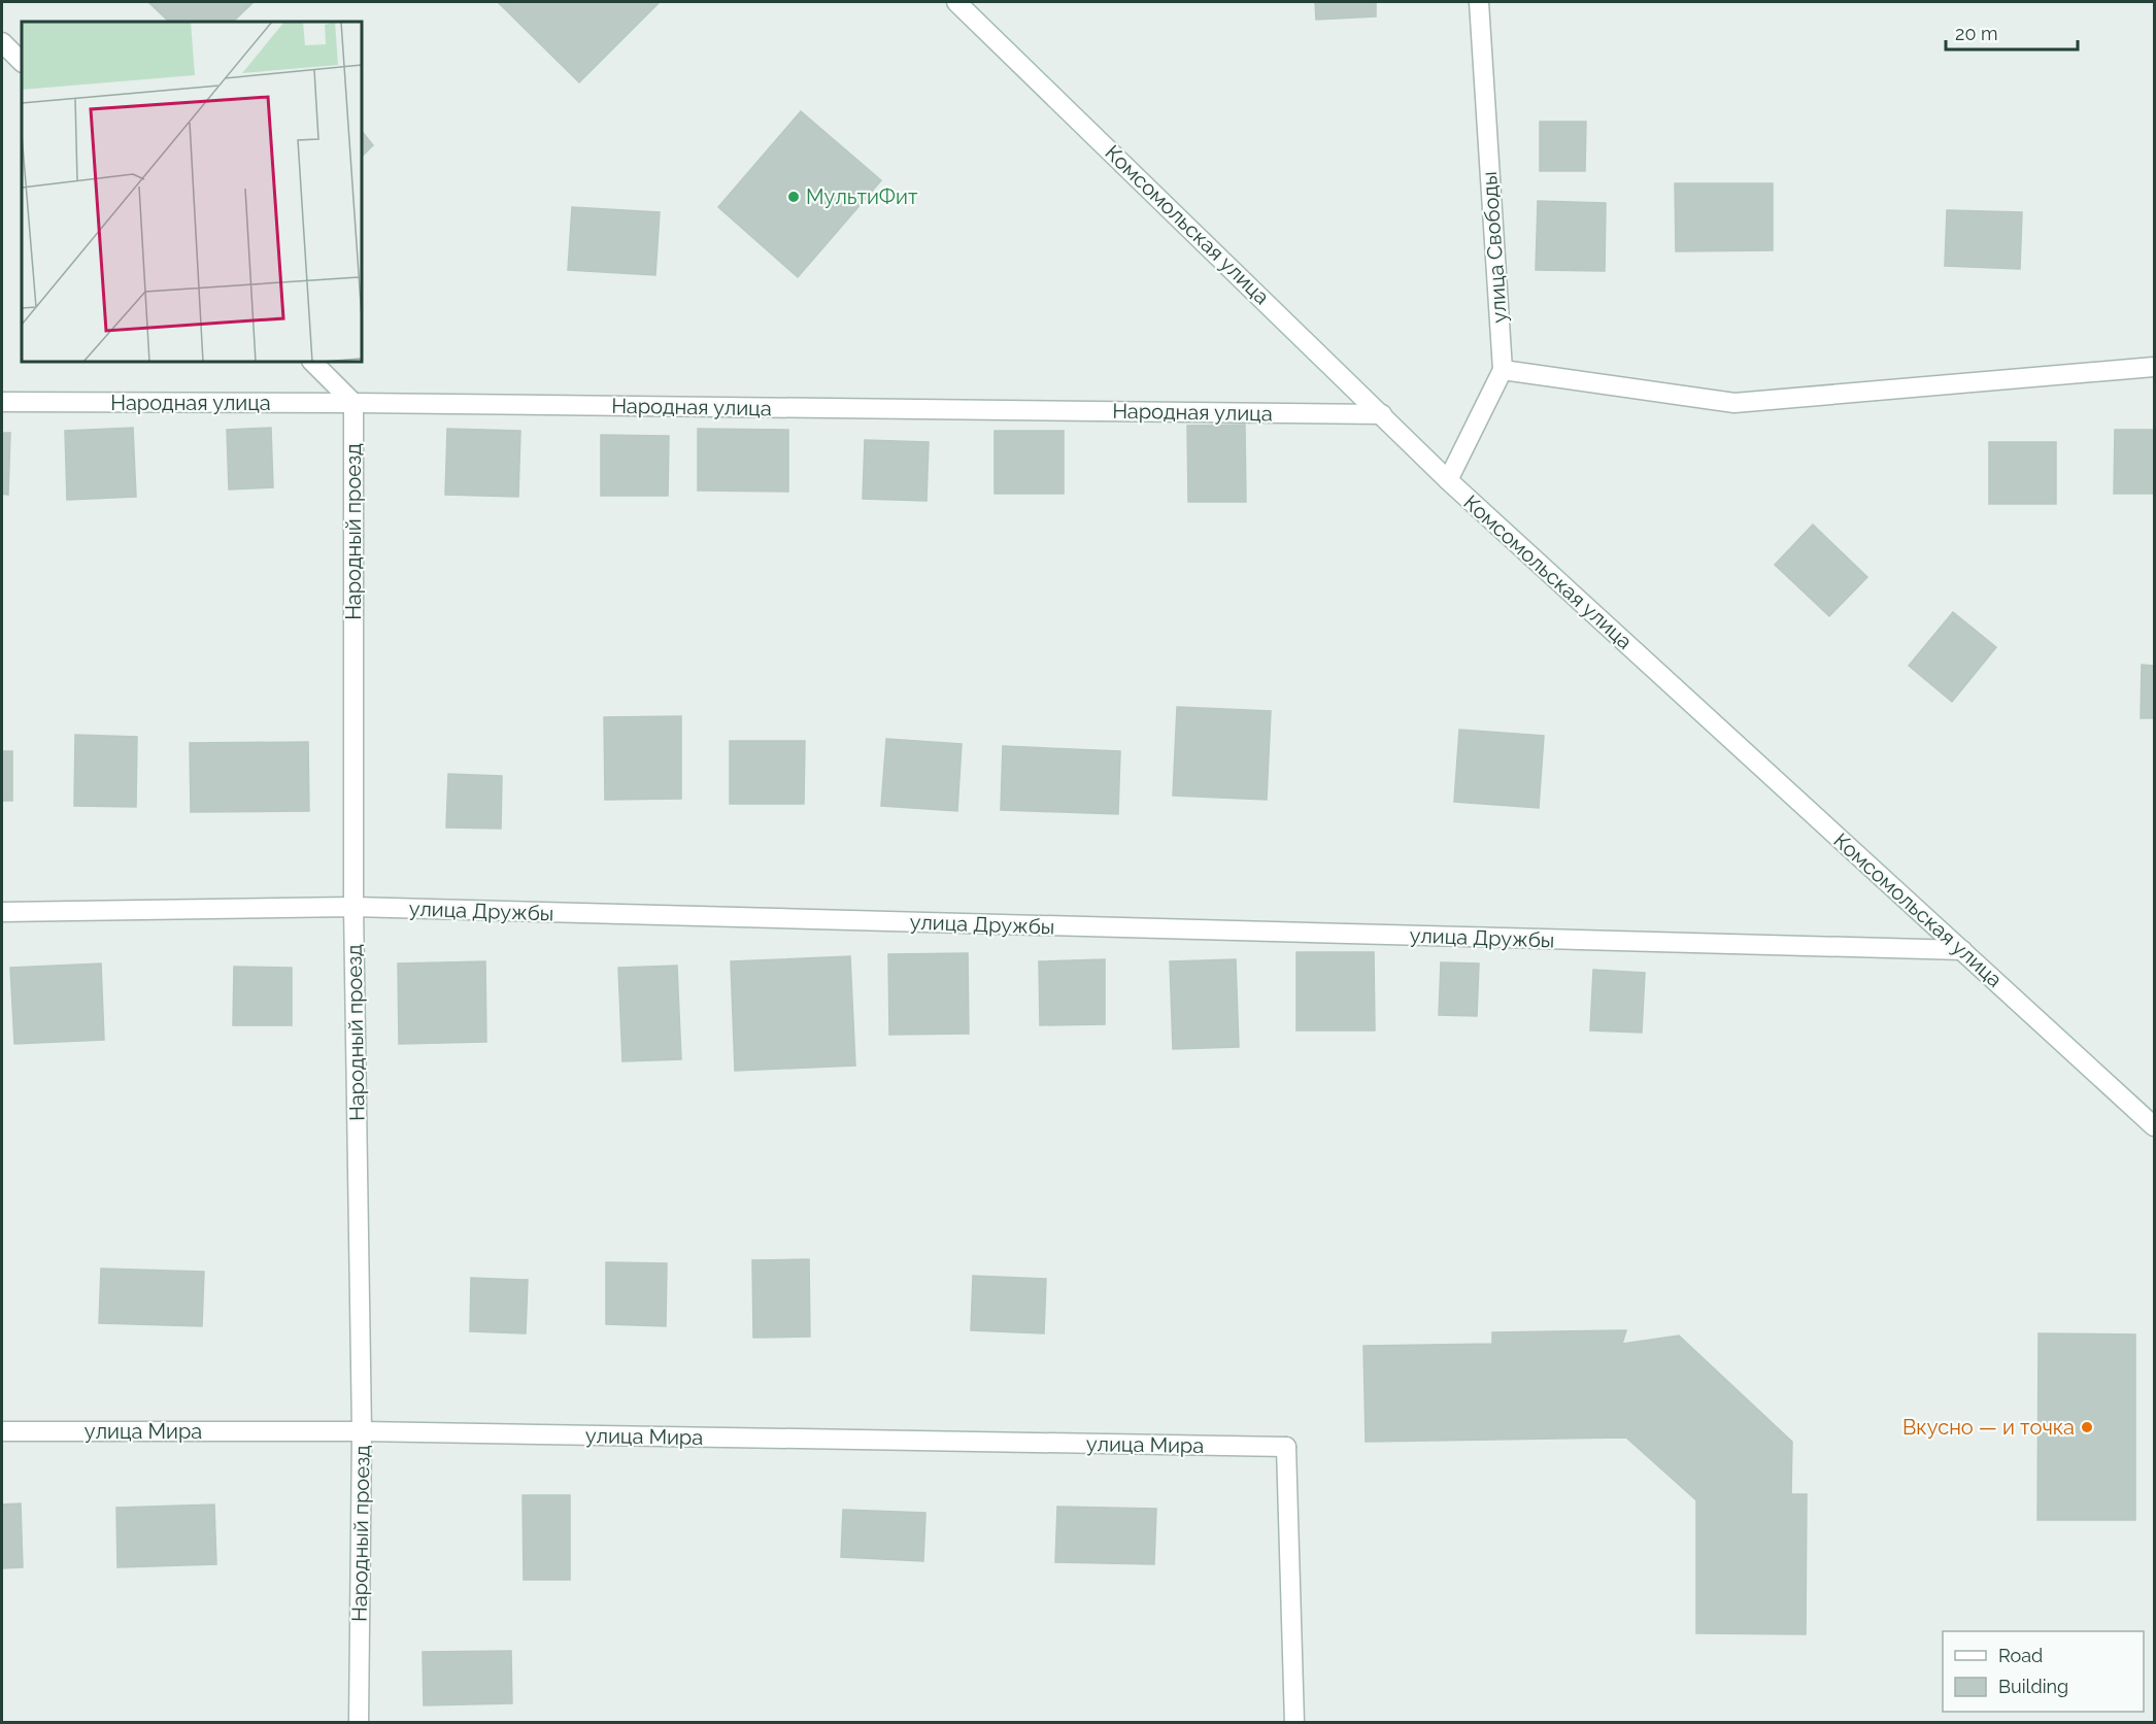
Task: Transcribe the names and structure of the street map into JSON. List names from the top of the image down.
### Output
{
  "streets": {
    "street": [
      "Комсомольская улица",
      "улица Свободы",
      "Народная улица",
      "Народный проезд",
      "улица Дружбы",
      "улица Мира"
    ]
  },
  "crossings": [
    ["Комсомольская улица", "Народная улица"],
    ["Комсомольская улица", "улица Дружбы"],
    ["Народная улица", "Народный проезд"],
    ["Народный проезд", "улица Дружбы"],
    ["Народный проезд", "улица Мира"]
  ],
  "places": ["МультиФит", "Вкусно — и точка"],
  "legend": ["Road", "Building"],
  "scale_bar": "20 m"
}
